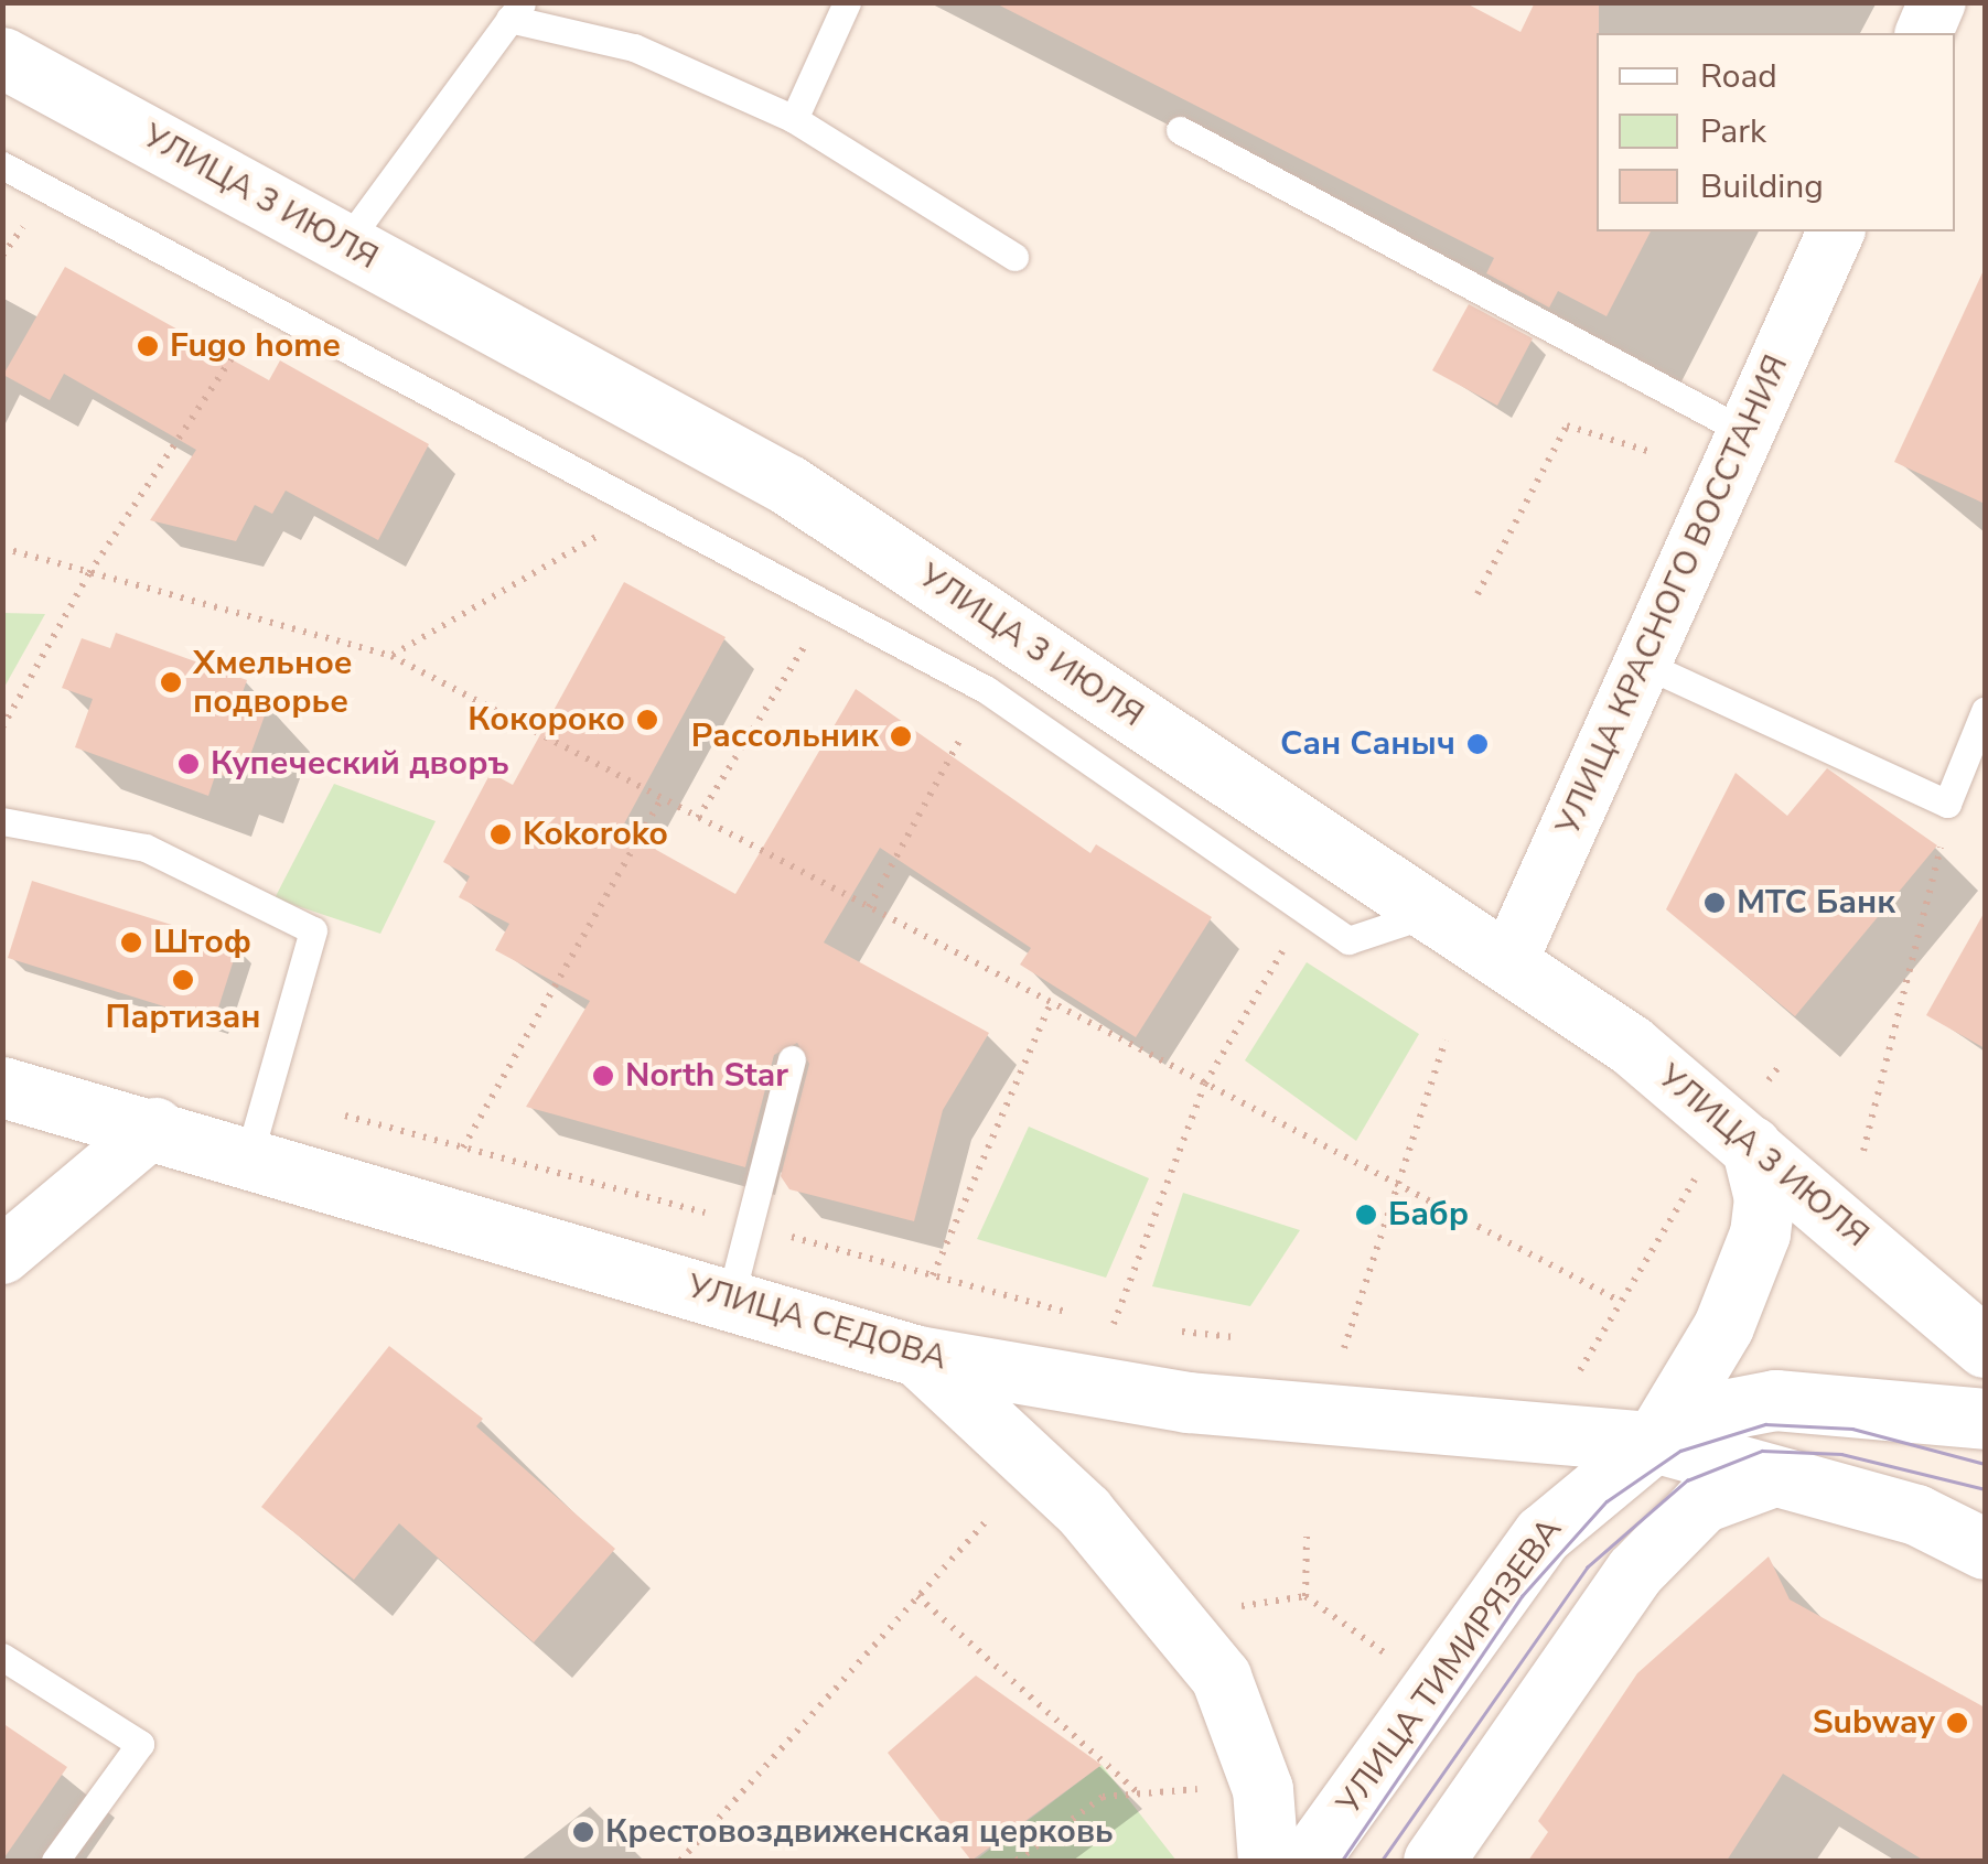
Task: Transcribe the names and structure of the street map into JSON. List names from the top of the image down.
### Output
{
  "streets": {
    "main road": ["УЛИЦА 3 ИЮЛЯ", "УЛИЦА СЕДОВА", "УЛИЦА ТИМИРЯЗЕВА"],
    "street": ["УЛИЦА КРАСНОГО ВОССТАНИЯ"]
  },
  "crossings": [
    ["УЛИЦА 3 ИЮЛЯ", "УЛИЦА КРАСНОГО ВОССТАНИЯ"],
    ["УЛИЦА СЕДОВА", "УЛИЦА ТИМИРЯЗЕВА"]
  ],
  "places": [
    "Fugo home",
    "Хмельное подворье",
    "Кокороко",
    "Рассольник",
    "Сан Саныч",
    "Купеческий дворъ",
    "Kokoroko",
    "МТС Банк",
    "Штоф",
    "Партизан",
    "North Star",
    "Бабр",
    "Subway",
    "Крестовоздвиженская церковь"
  ],
  "legend": ["Road", "Park", "Building"]
}
